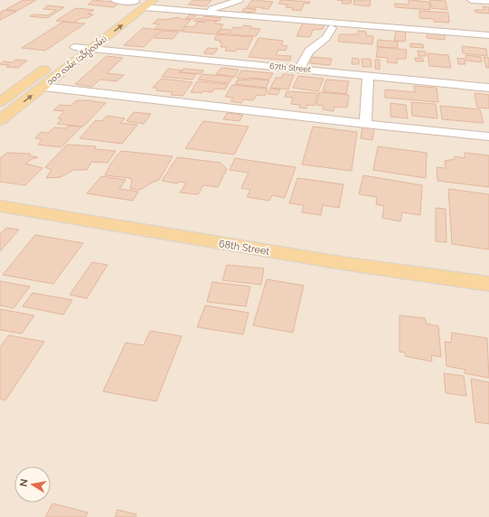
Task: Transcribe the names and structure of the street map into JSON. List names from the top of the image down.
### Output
{
  "streets": {
    "main road": ["၁၀၁ လမ်း (သိပ္ပံလမ်း)", "68th Street"],
    "street": ["67th Street"]
  },
  "crossings": [
    ["၁၀၁ လမ်း (သိပ္ပံလမ်း)", "67th Street"]
  ],
  "north": "left"
}
